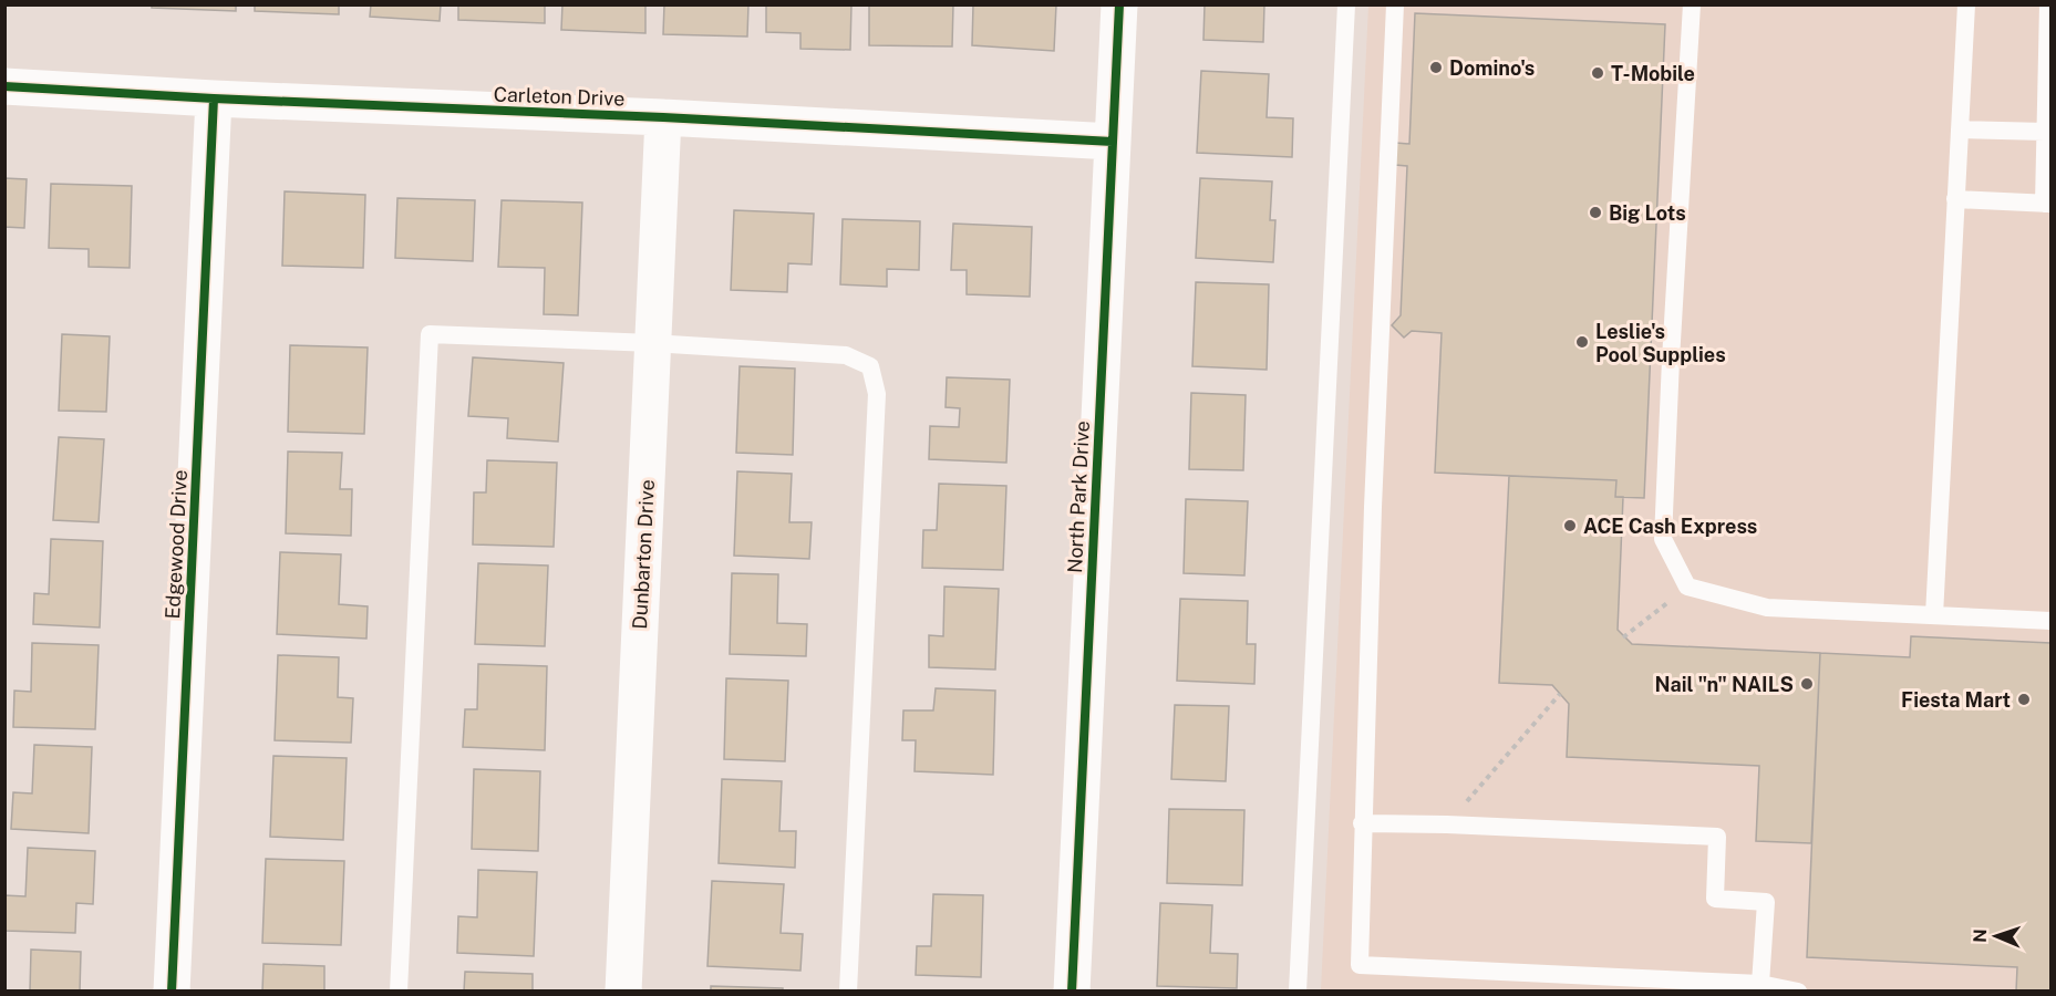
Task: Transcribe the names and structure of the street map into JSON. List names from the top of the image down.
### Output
{
  "streets": {
    "street": [
      "Carleton Drive",
      "North Park Drive",
      "Edgewood Drive",
      "Dunbarton Drive"
    ]
  },
  "crossings": [
    ["Carleton Drive", "North Park Drive"],
    ["Carleton Drive", "Edgewood Drive"],
    ["Carleton Drive", "Dunbarton Drive"]
  ],
  "places": [
    "Domino's",
    "T-Mobile",
    "Big Lots",
    "Leslie's Pool Supplies",
    "ACE Cash Express",
    "Nail \"n\" NAILS",
    "Fiesta Mart"
  ],
  "north": "left"
}
